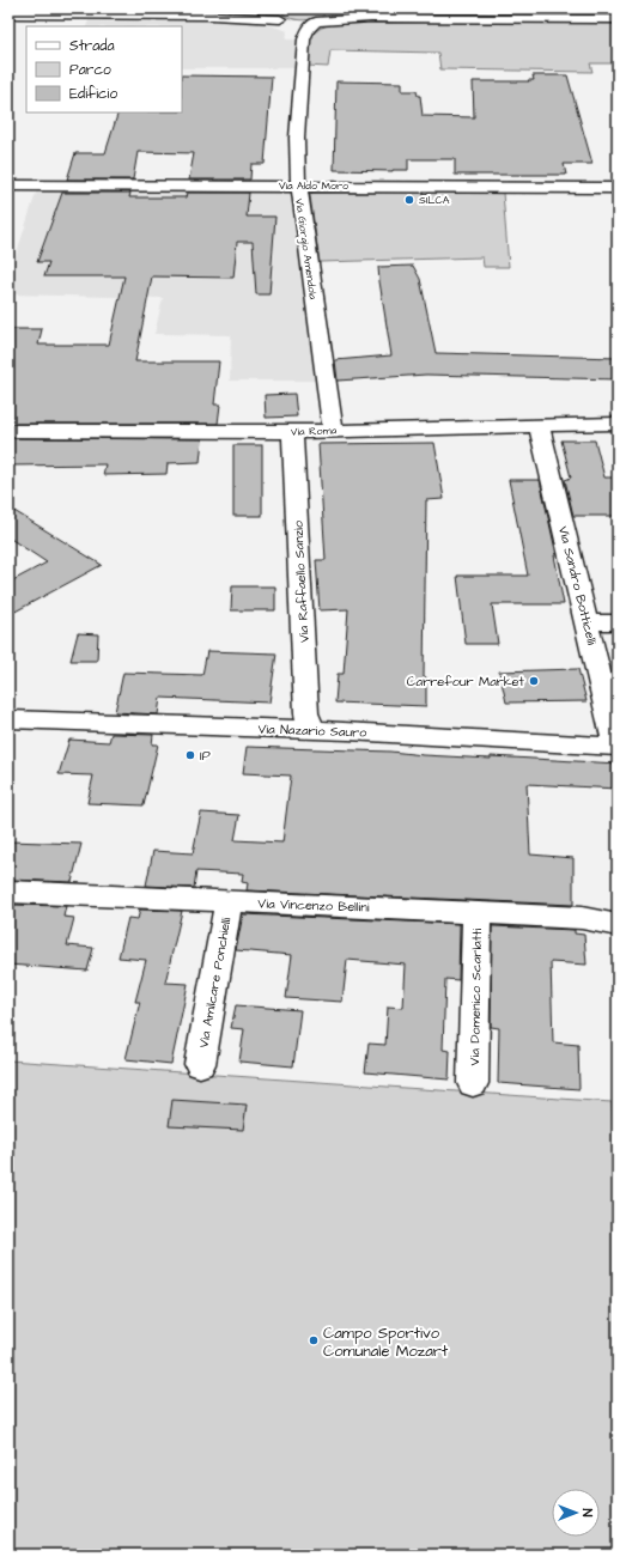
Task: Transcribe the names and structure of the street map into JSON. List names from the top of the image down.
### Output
{
  "streets": {
    "street": [
      "Via Aldo Moro",
      "Via Giorgio Amendola",
      "Via Roma",
      "Via Raffaello Sanzio",
      "Via Sandro Botticelli",
      "Via Nazario Sauro",
      "Via Vincenzo Bellini",
      "Via Amilcare Ponchielli",
      "Via Domenico Scarlatti"
    ]
  },
  "crossings": [
    ["Via Aldo Moro", "Via Giorgio Amendola"],
    ["Via Giorgio Amendola", "Via Roma"],
    ["Via Roma", "Via Raffaello Sanzio"],
    ["Via Roma", "Via Sandro Botticelli"],
    ["Via Raffaello Sanzio", "Via Nazario Sauro"],
    ["Via Sandro Botticelli", "Via Nazario Sauro"],
    ["Via Vincenzo Bellini", "Via Amilcare Ponchielli"],
    ["Via Vincenzo Bellini", "Via Domenico Scarlatti"]
  ],
  "places": [
    "SILCA",
    "Carrefour Market",
    "IP",
    "Campo Sportivo Comunale Mozart"
  ],
  "legend": ["Strada", "Parco", "Edificio"],
  "north": "right"
}
